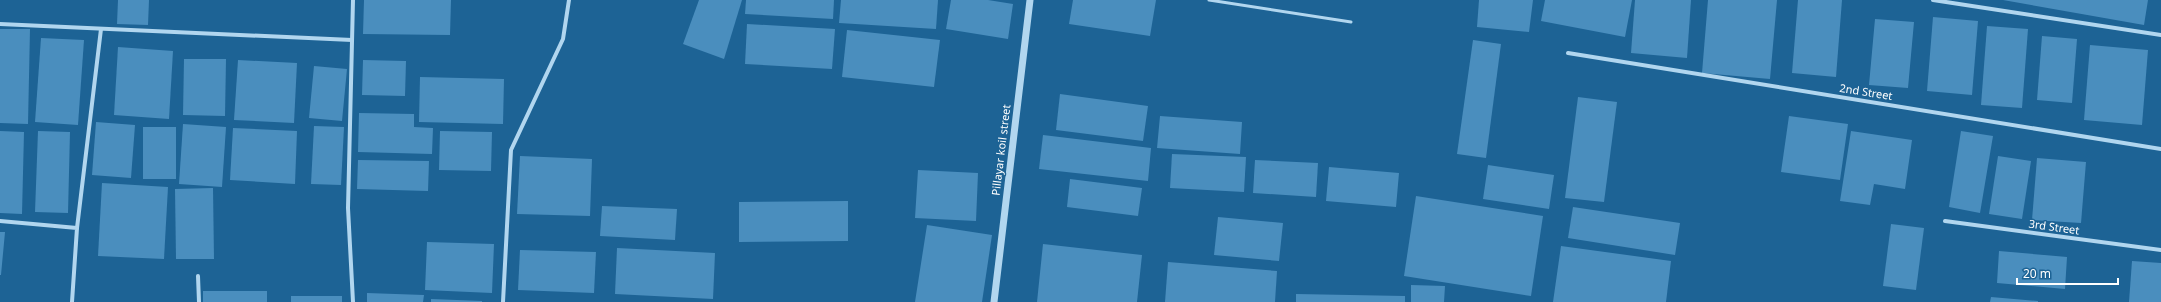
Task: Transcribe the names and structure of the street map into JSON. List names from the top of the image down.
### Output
{
  "streets": {
    "street": ["2nd Street", "Pillayar koil street", "3rd Street"]
  },
  "scale_bar": "20 m"
}
